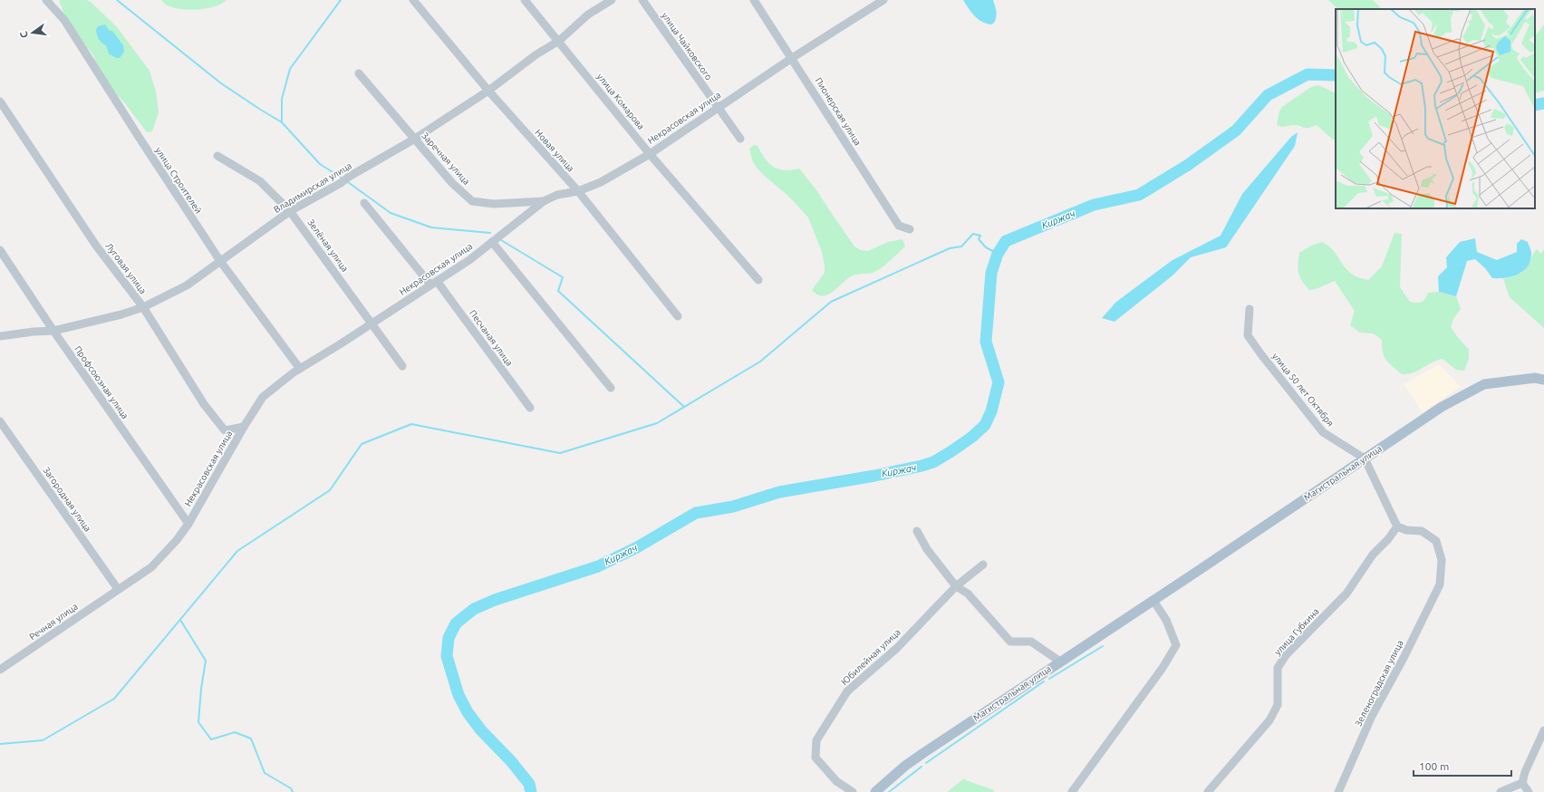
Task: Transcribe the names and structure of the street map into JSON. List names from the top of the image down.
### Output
{
  "streets": {
    "main road": ["Магистральная улица"],
    "street": [
      "улица Чайковского",
      "улица Комарова",
      "Пионерская улица",
      "Некрасовская улица",
      "Новая улица",
      "Заречная улица",
      "улица Строителей",
      "Владимирская улица",
      "Зелёная улица",
      "Луговая улица",
      "Песчаная улица",
      "Профсоюзная улица",
      "улица 50 лет Октября",
      "Загородная улица",
      "Речная улица",
      "улица Губкина",
      "Юбилейная улица",
      "Зеленоградская улица"
    ]
  },
  "crossings": [
    ["улица Чайковского", "Некрасовская улица"],
    ["улица Комарова", "Некрасовская улица"],
    ["улица Комарова", "Владимирская улица"],
    ["Пионерская улица", "Некрасовская улица"],
    ["Некрасовская улица", "Новая улица"],
    ["Некрасовская улица", "Заречная улица"],
    ["Некрасовская улица", "улица Строителей"],
    ["Некрасовская улица", "Зелёная улица"],
    ["Некрасовская улица", "Луговая улица"],
    ["Некрасовская улица", "Песчаная улица"],
    ["Некрасовская улица", "Профсоюзная улица"],
    ["Некрасовская улица", "Загородная улица"],
    ["Некрасовская улица", "Речная улица"],
    ["Новая улица", "Владимирская улица"],
    ["Заречная улица", "Владимирская улица"],
    ["улица Строителей", "Владимирская улица"],
    ["Владимирская улица", "Зелёная улица"],
    ["Владимирская улица", "Луговая улица"],
    ["Владимирская улица", "Профсоюзная улица"],
    ["улица 50 лет Октября", "Магистральная улица"],
    ["Загородная улица", "Речная улица"],
    ["улица Губкина", "Зеленоградская улица"]
  ],
  "water": ["Киржач"],
  "scale_bar": "100 m",
  "north": "left"
}
